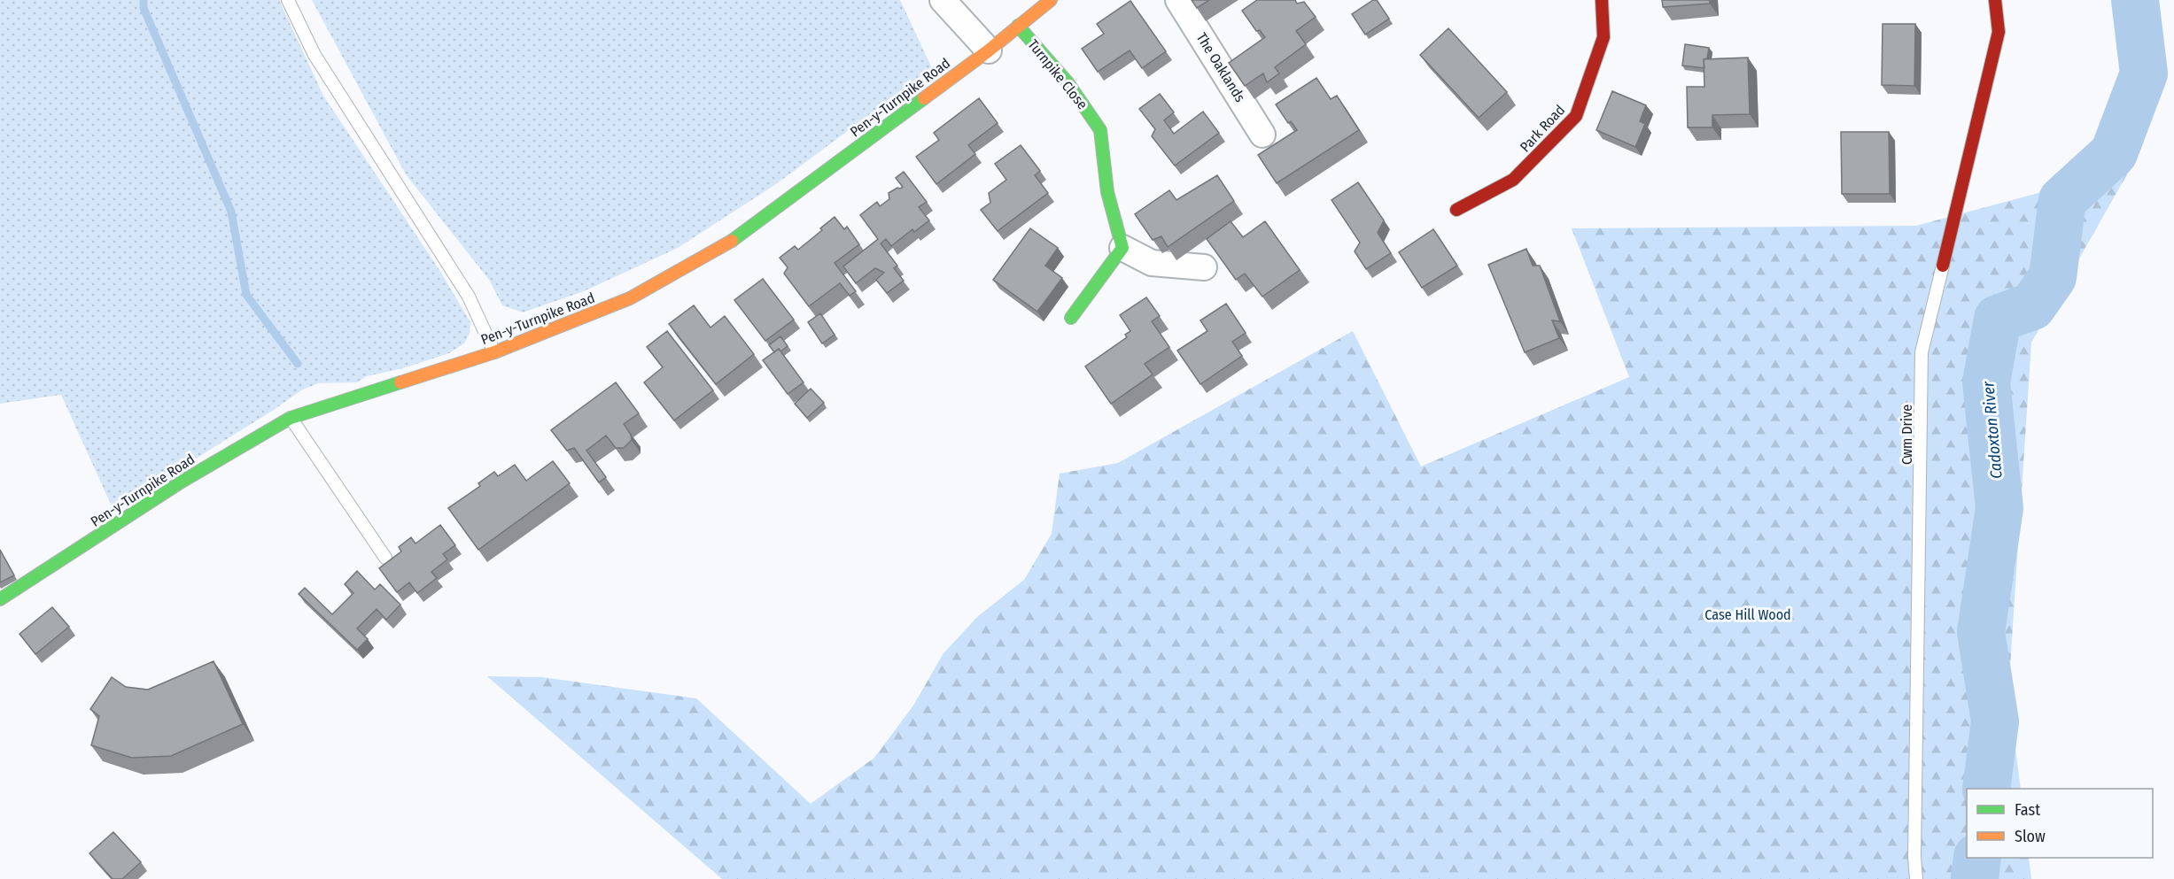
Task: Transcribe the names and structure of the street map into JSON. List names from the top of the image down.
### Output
{
  "streets": {
    "street": [
      "The Oaklands",
      "Turnpike Close",
      "Pen-y-Turnpike Road",
      "Park Road",
      "Cwm Drive"
    ]
  },
  "crossings": [
    ["Turnpike Close", "Pen-y-Turnpike Road"]
  ],
  "water": ["Cadoxton River"],
  "parks": ["Case Hill Wood"],
  "legend": ["Fast", "Slow"]
}
